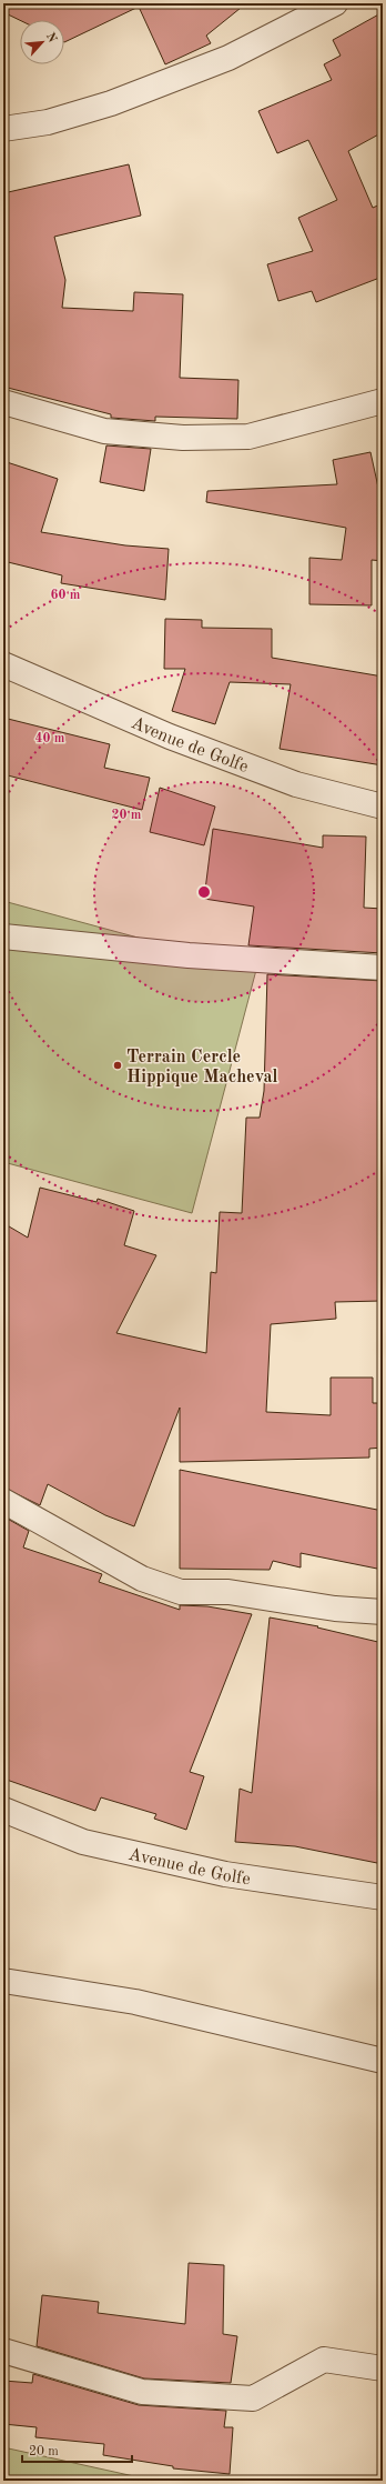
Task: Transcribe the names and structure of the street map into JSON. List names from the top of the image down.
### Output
{
  "streets": {
    "street": ["Avenue de Golfe"]
  },
  "places": ["Terrain Cercle Hippique Macheval"],
  "scale_bar": "20 m",
  "north": "top right",
  "rings": ["60 m", "40 m", "20 m"]
}
